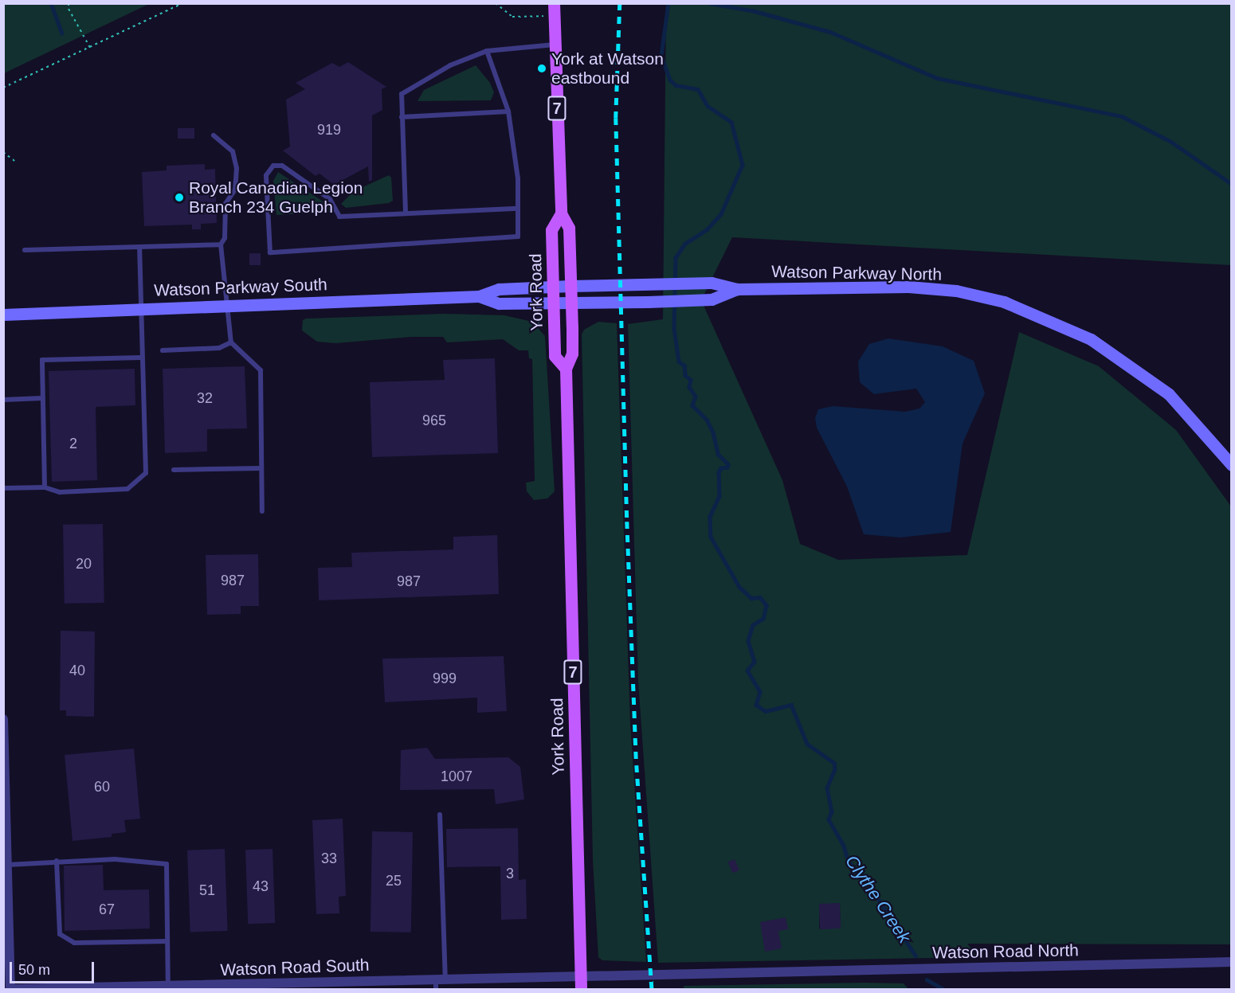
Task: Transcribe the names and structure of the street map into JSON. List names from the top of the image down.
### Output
{
  "streets": {
    "main road": [
      "7",
      "Watson Parkway North",
      "Watson Parkway South",
      "York Road"
    ],
    "street": ["Watson Road North", "Watson Road South"]
  },
  "crossings": [
    ["Watson Parkway North", "Watson Parkway South"],
    ["Watson Parkway North", "York Road"],
    ["Watson Parkway South", "York Road"],
    ["York Road", "Watson Road North"],
    ["York Road", "Watson Road South"],
    ["Watson Road North", "Watson Road South"]
  ],
  "water": ["Clythe Creek"],
  "places": ["York at Watson eastbound", "Royal Canadian Legion Branch 234 Guelph"],
  "house_numbers": [
    "919",
    "32",
    "965",
    "2",
    "20",
    "987",
    "987",
    "40",
    "999",
    "1007",
    "60",
    "33",
    "3",
    "25",
    "43",
    "51",
    "67"
  ],
  "scale_bar": "50 m"
}
